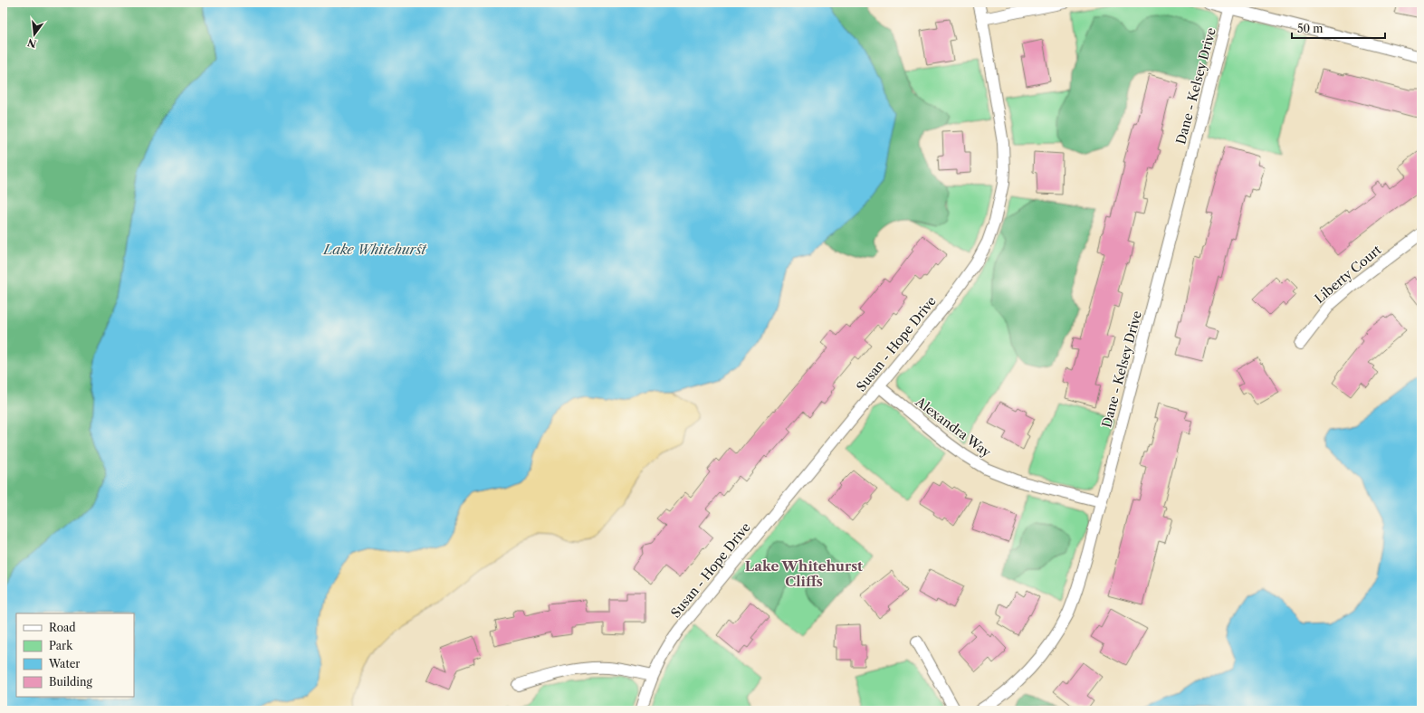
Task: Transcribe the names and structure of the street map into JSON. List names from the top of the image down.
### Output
{
  "streets": {
    "street": [
      "Dane - Kelsey Drive",
      "Liberty Court",
      "Susan - Hope Drive",
      "Alexandra Way"
    ]
  },
  "crossings": [
    ["Dane - Kelsey Drive", "Alexandra Way"],
    ["Susan - Hope Drive", "Alexandra Way"]
  ],
  "districts": ["Lake Whitehurst Cliffs"],
  "water": ["Lake Whitehurst"],
  "legend": [
    "Road",
    "Park",
    "Water",
    "Building"
  ],
  "scale_bar": "50 m",
  "north": "bottom"
}
